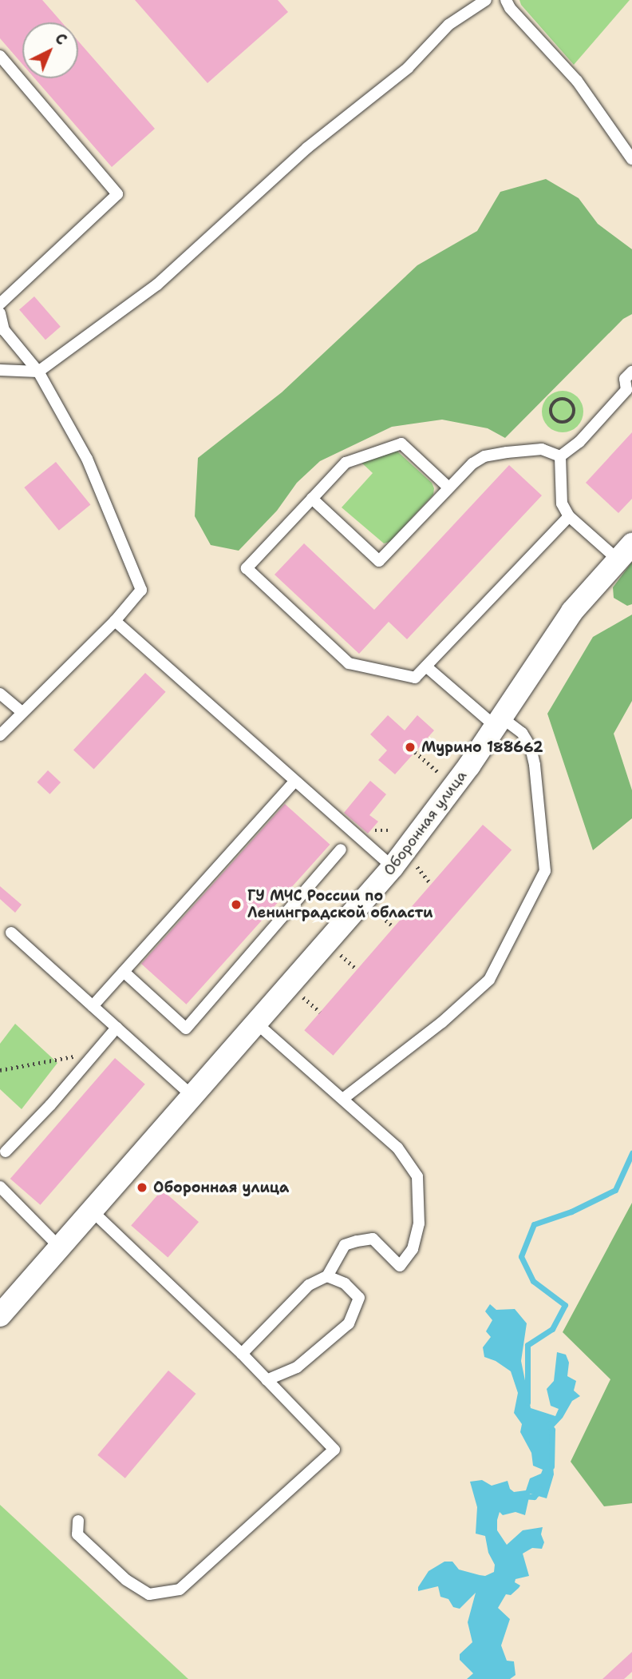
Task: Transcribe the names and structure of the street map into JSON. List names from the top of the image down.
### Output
{
  "streets": {
    "street": ["Оборонная улица"]
  },
  "places": ["Мурино 188662", "ГУ МЧС России по Ленинградской области", "Оборонная улица"],
  "north": "top right"
}
